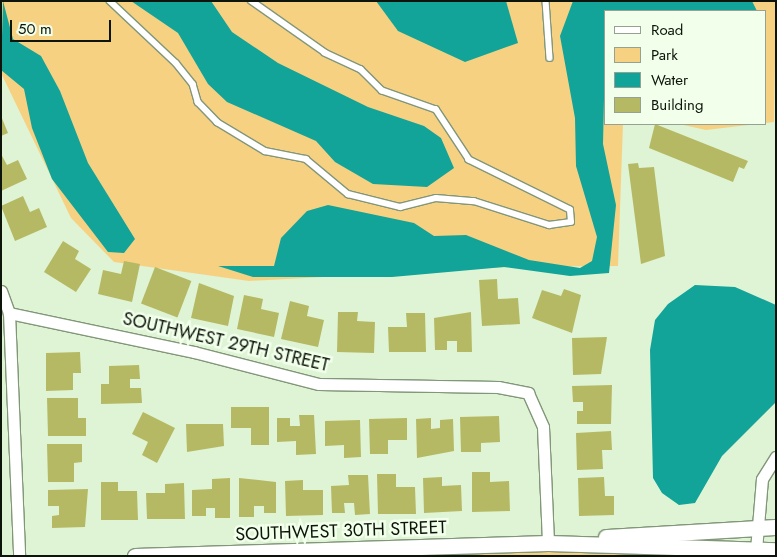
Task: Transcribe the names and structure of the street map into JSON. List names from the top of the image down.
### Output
{
  "streets": {
    "street": ["SOUTHWEST 29TH STREET", "SOUTHWEST 30TH STREET"]
  },
  "crossings": [
    ["SOUTHWEST 29TH STREET", "SOUTHWEST 30TH STREET"]
  ],
  "legend": [
    "Road",
    "Park",
    "Water",
    "Building"
  ],
  "scale_bar": "50 m"
}
